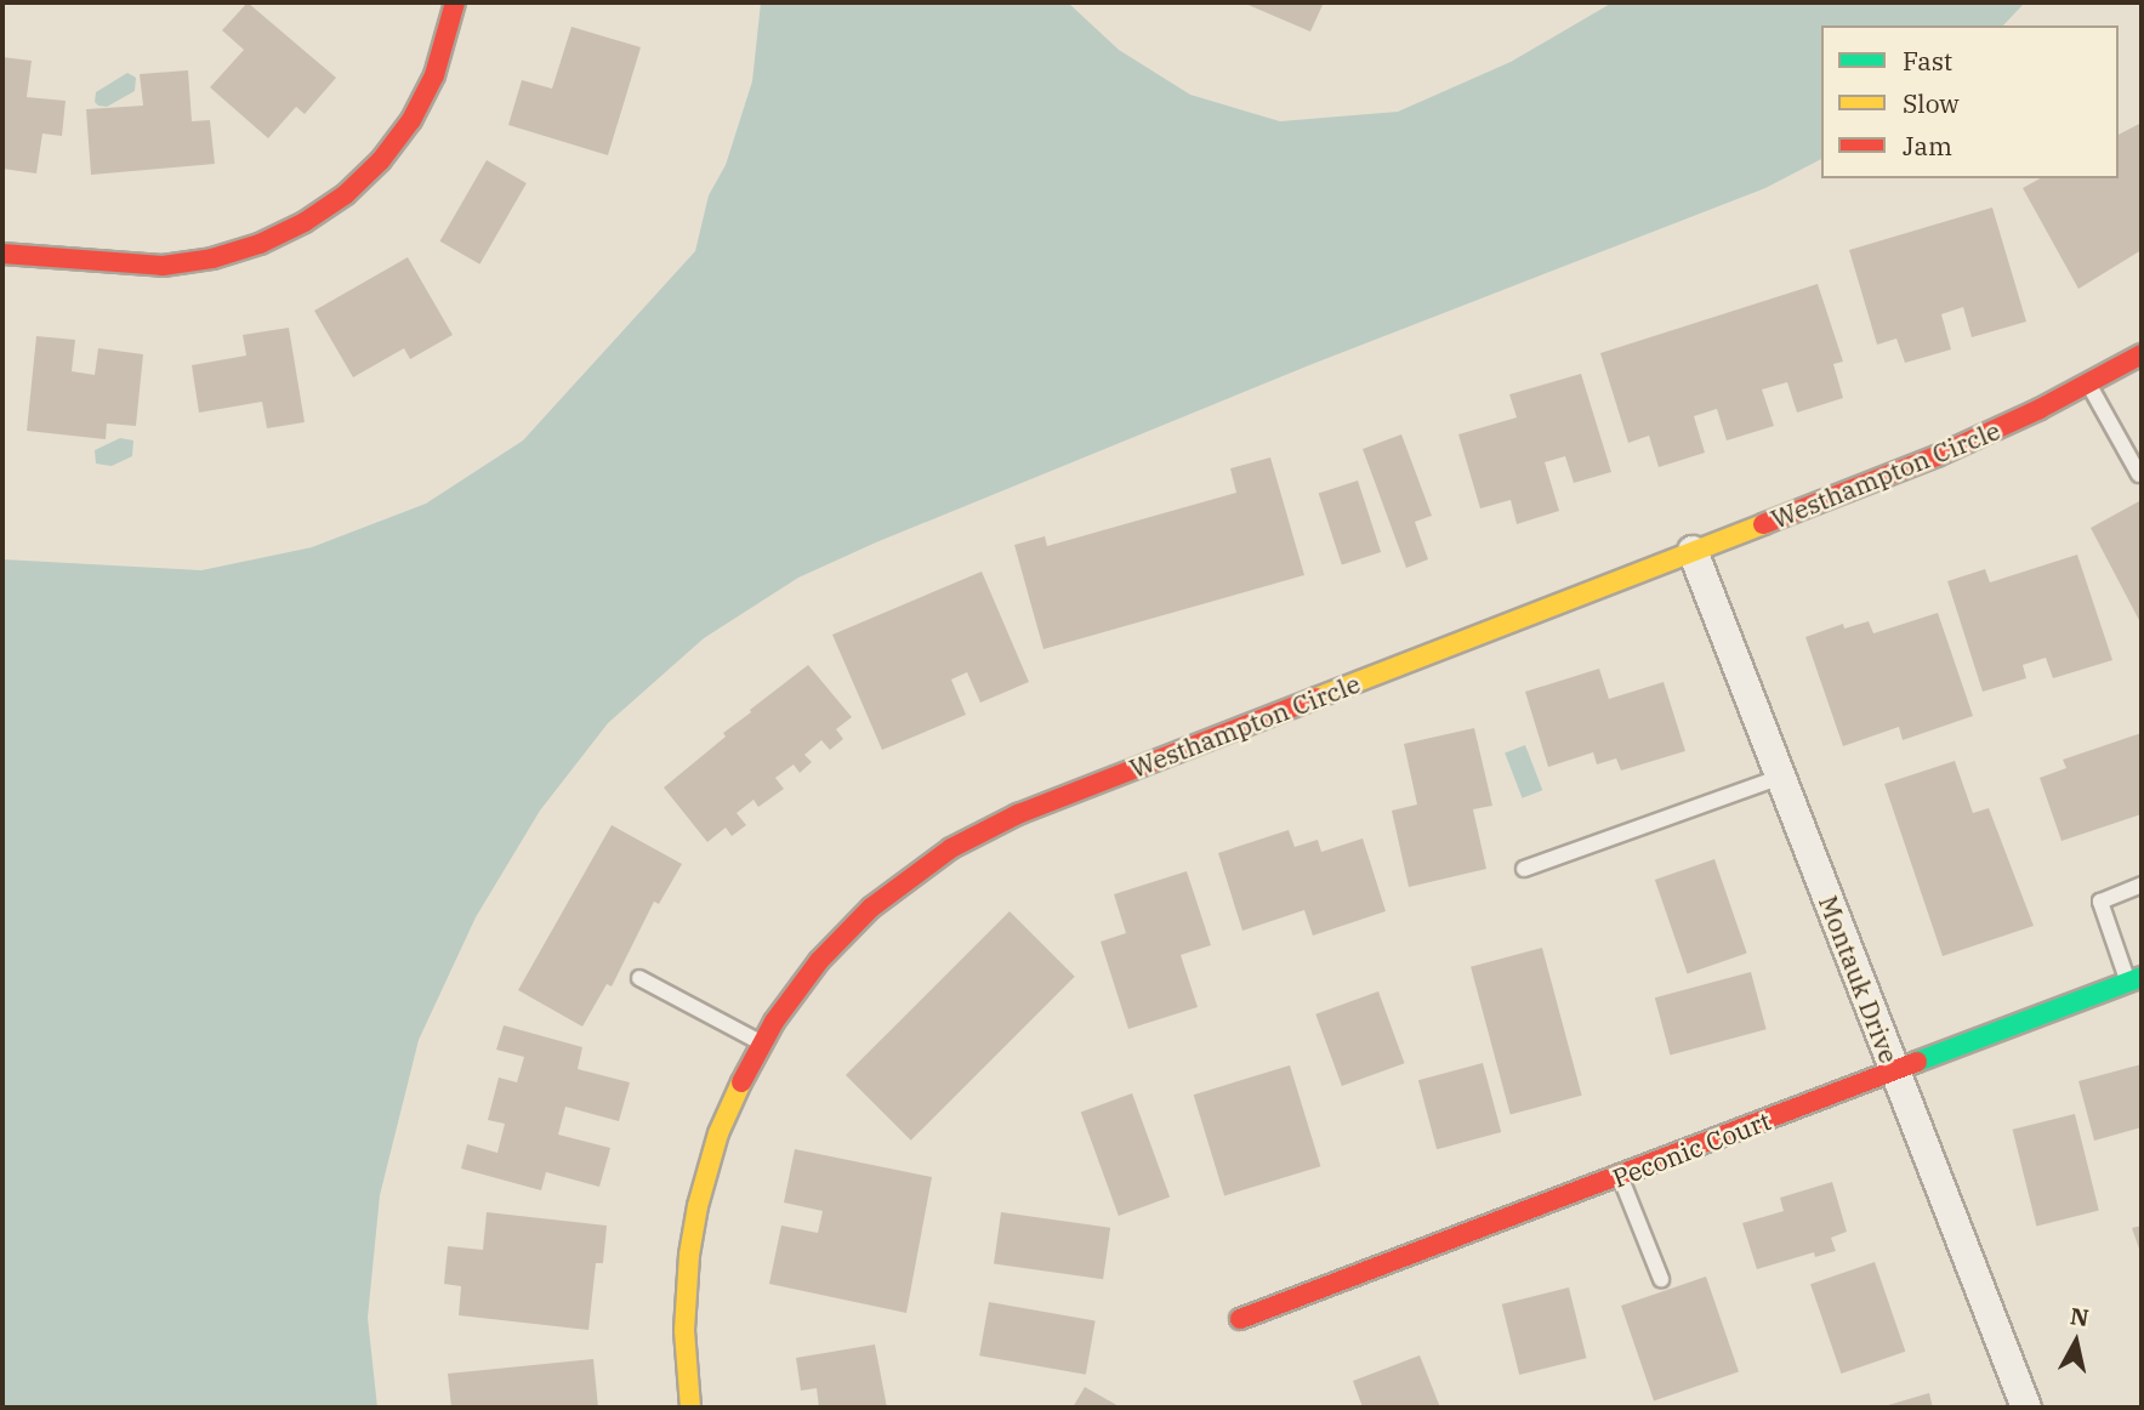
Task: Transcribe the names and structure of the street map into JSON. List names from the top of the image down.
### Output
{
  "streets": {
    "street": ["Westhampton Circle", "Montauk Drive", "Peconic Court"]
  },
  "crossings": [
    ["Westhampton Circle", "Montauk Drive"],
    ["Montauk Drive", "Peconic Court"]
  ],
  "legend": ["Fast", "Slow", "Jam"],
  "north": "top"
}
